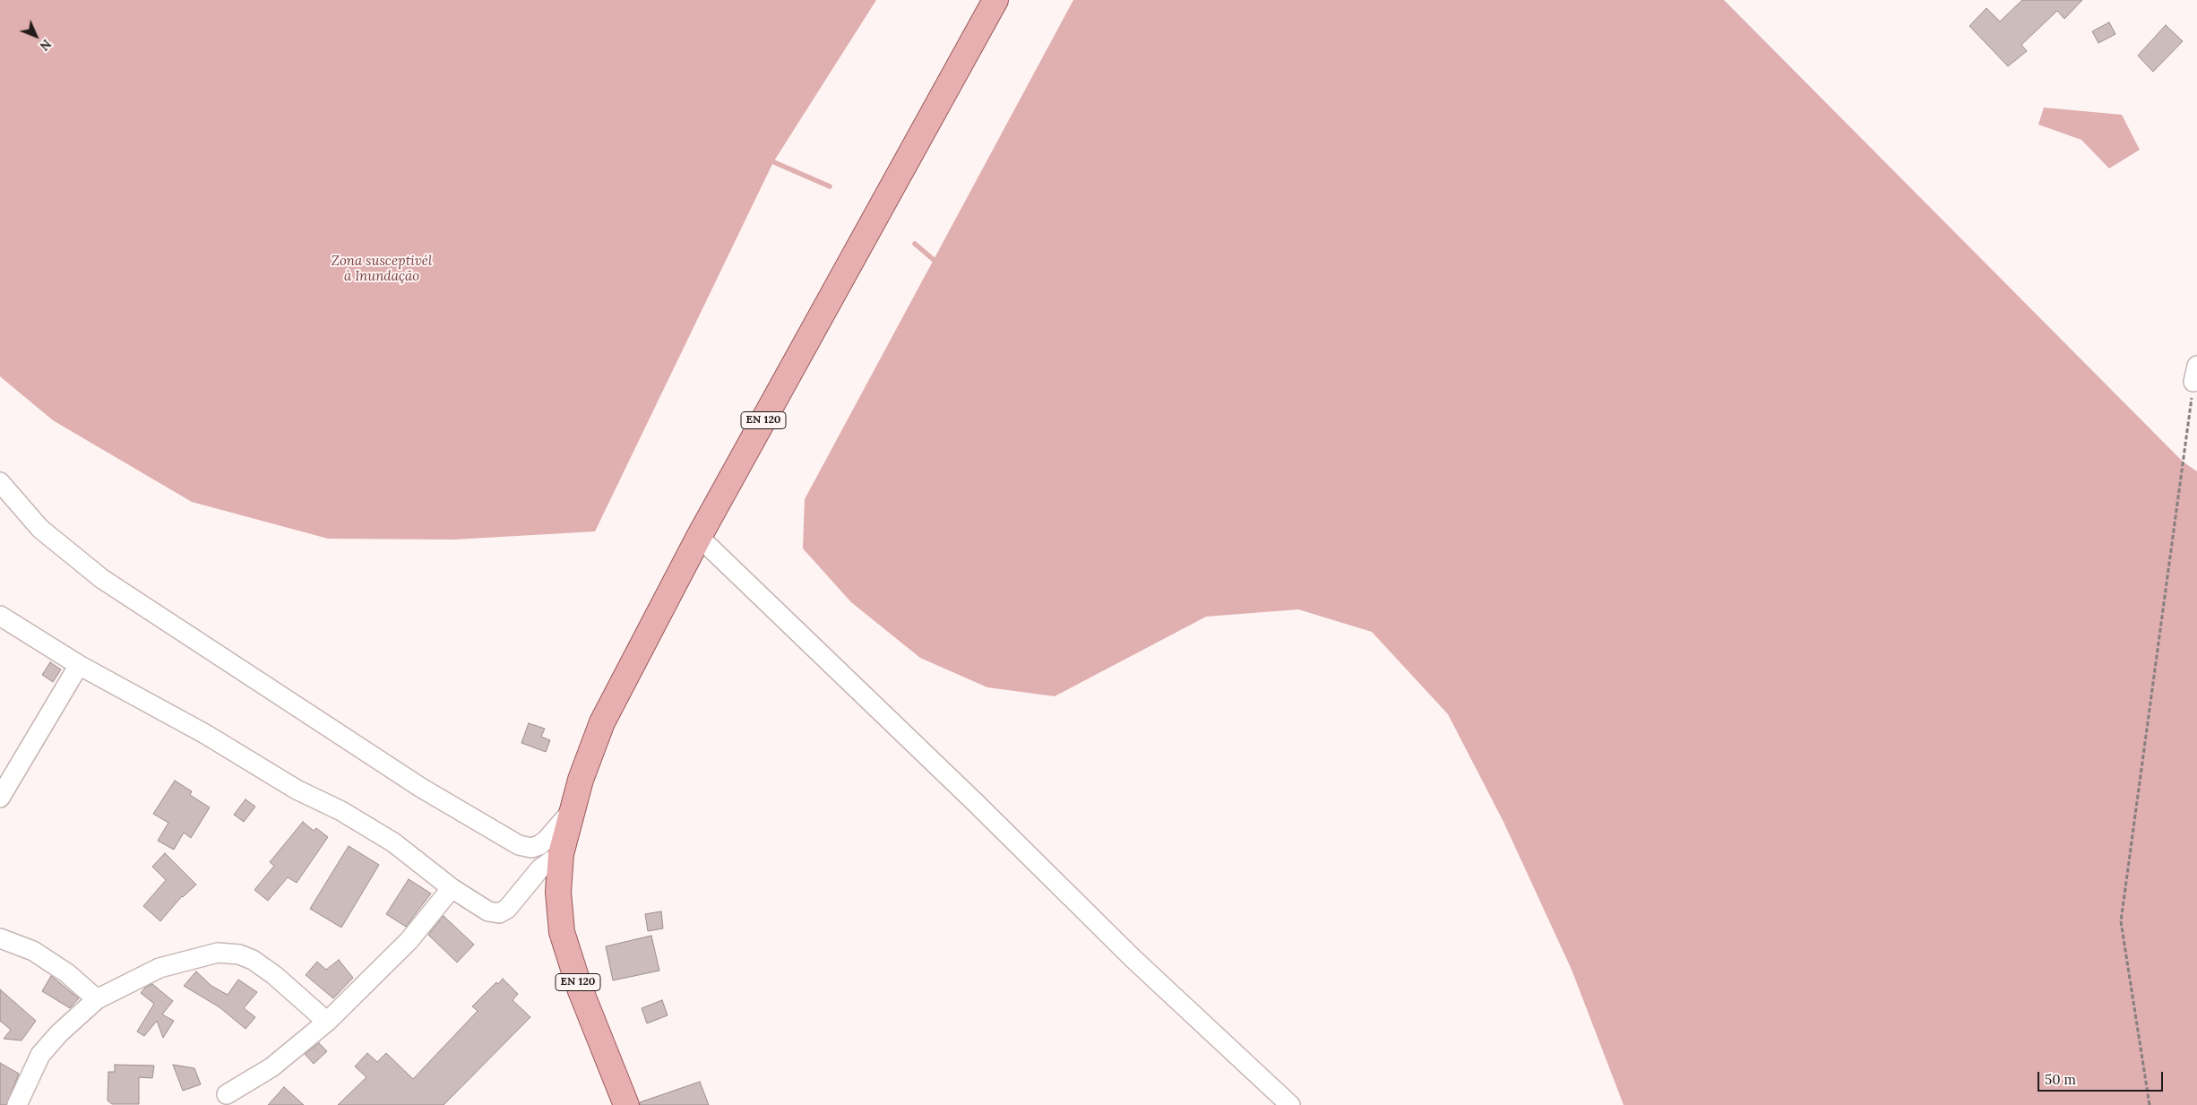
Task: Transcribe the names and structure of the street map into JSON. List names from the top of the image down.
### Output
{
  "streets": {
    "main road": ["EN 120"]
  },
  "water": ["Zona susceptivél à Inundação"],
  "scale_bar": "50 m",
  "north": "bottom right"
}
